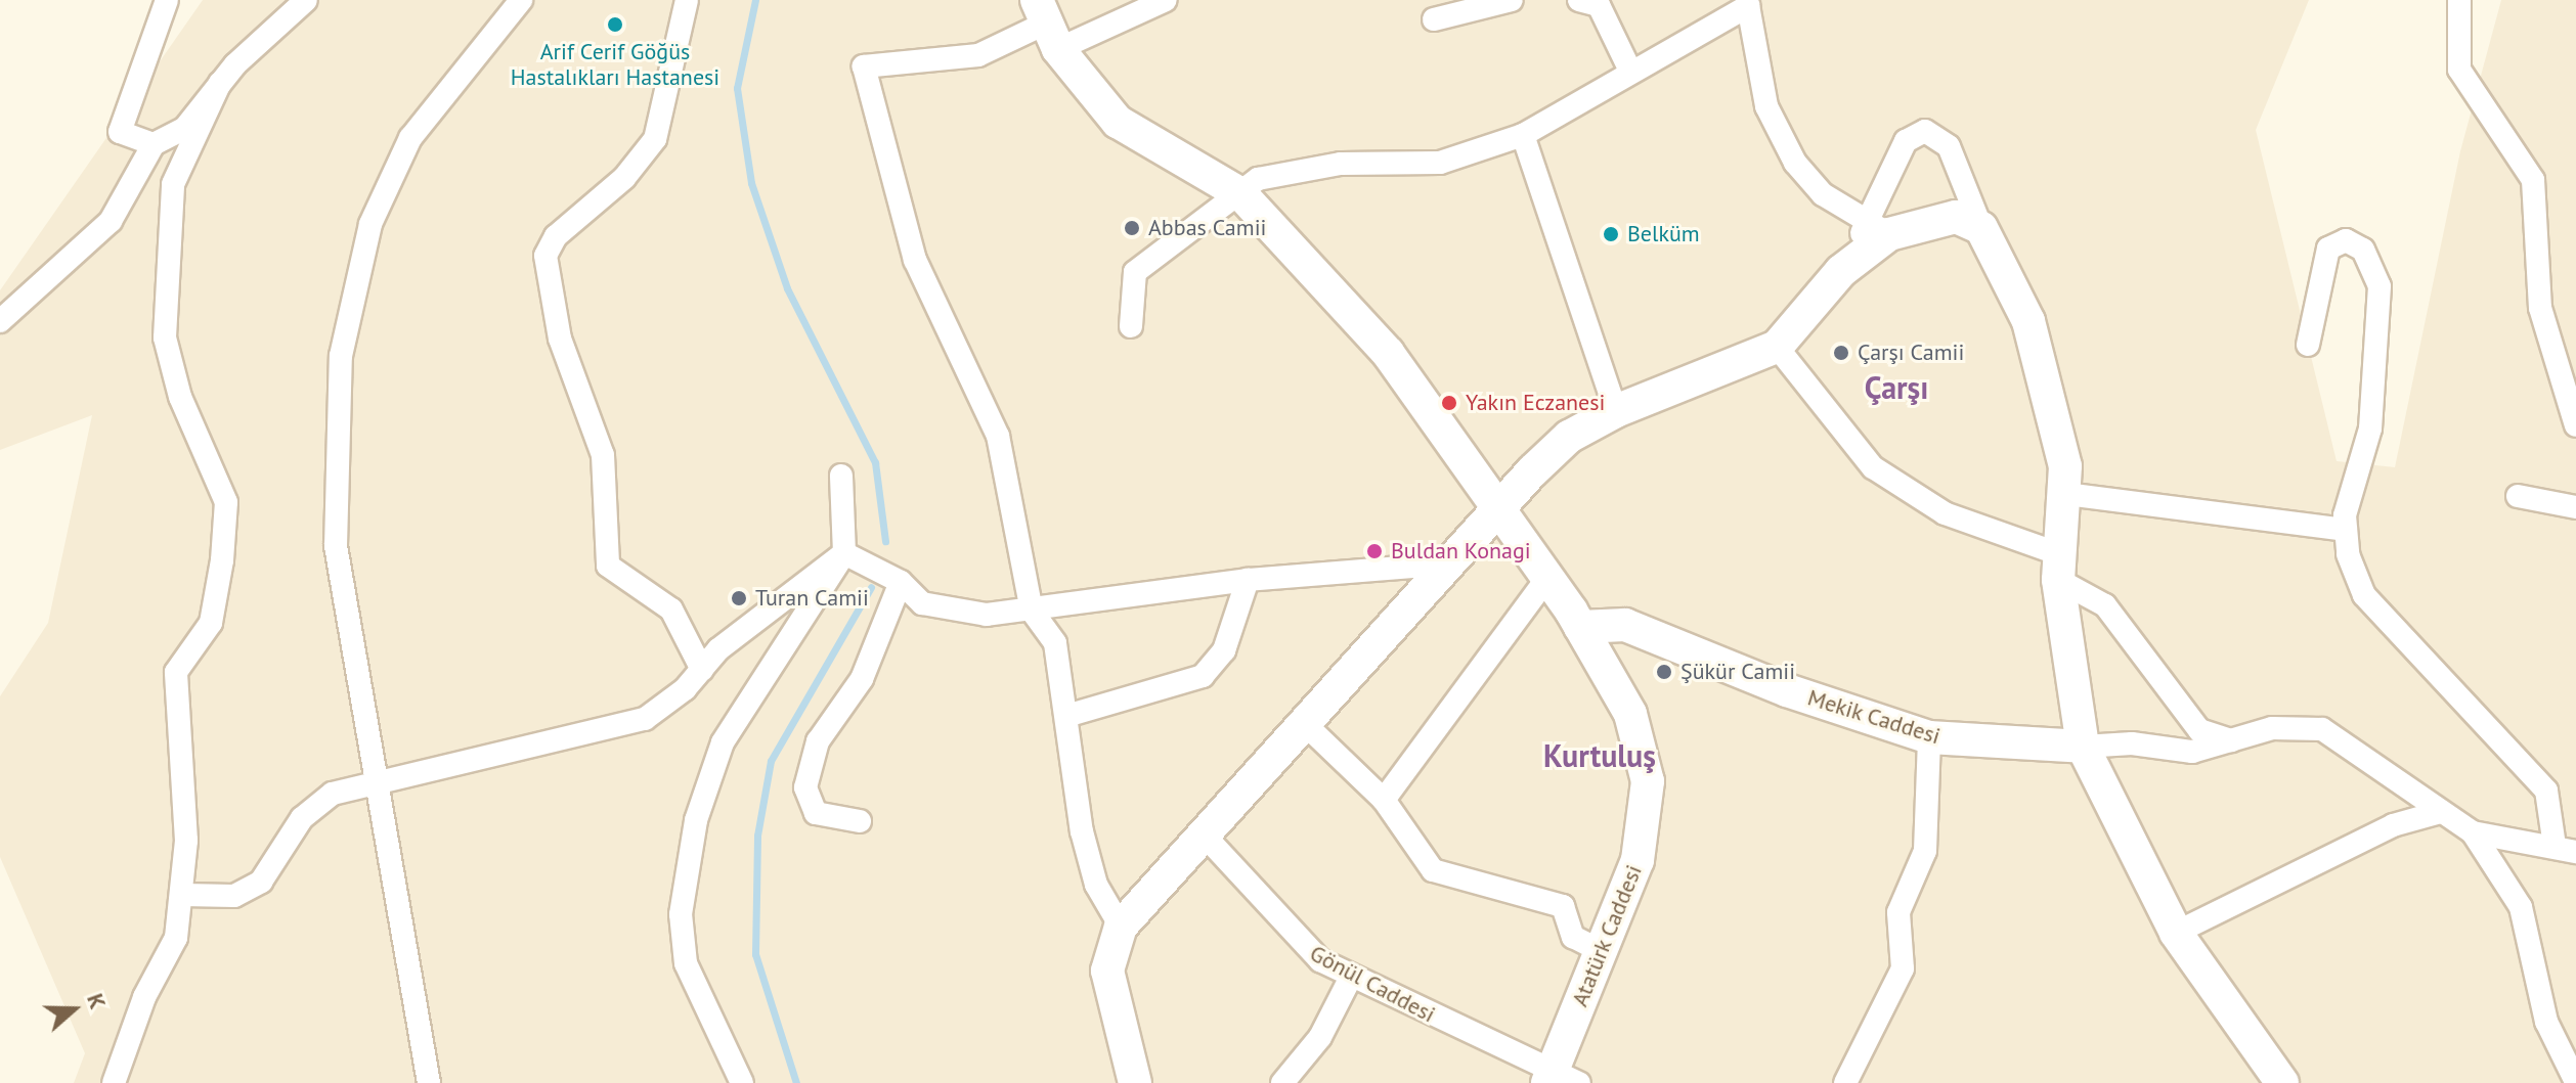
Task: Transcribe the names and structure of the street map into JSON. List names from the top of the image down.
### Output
{
  "streets": {
    "street": ["Mekik Caddesi", "Atatürk Caddesi", "Gönül Caddesi"]
  },
  "crossings": [
    ["Mekik Caddesi", "Atatürk Caddesi"],
    ["Atatürk Caddesi", "Gönül Caddesi"]
  ],
  "districts": ["Çarşı", "Kurtuluş"],
  "places": [
    "Arif Cerif Göğüs Hastalıkları Hastanesi",
    "Abbas Camii",
    "Belküm",
    "Çarşı Camii",
    "Yakın Eczanesi",
    "Buldan Konagi",
    "Turan Camii",
    "Şükür Camii"
  ],
  "north": "right"
}
